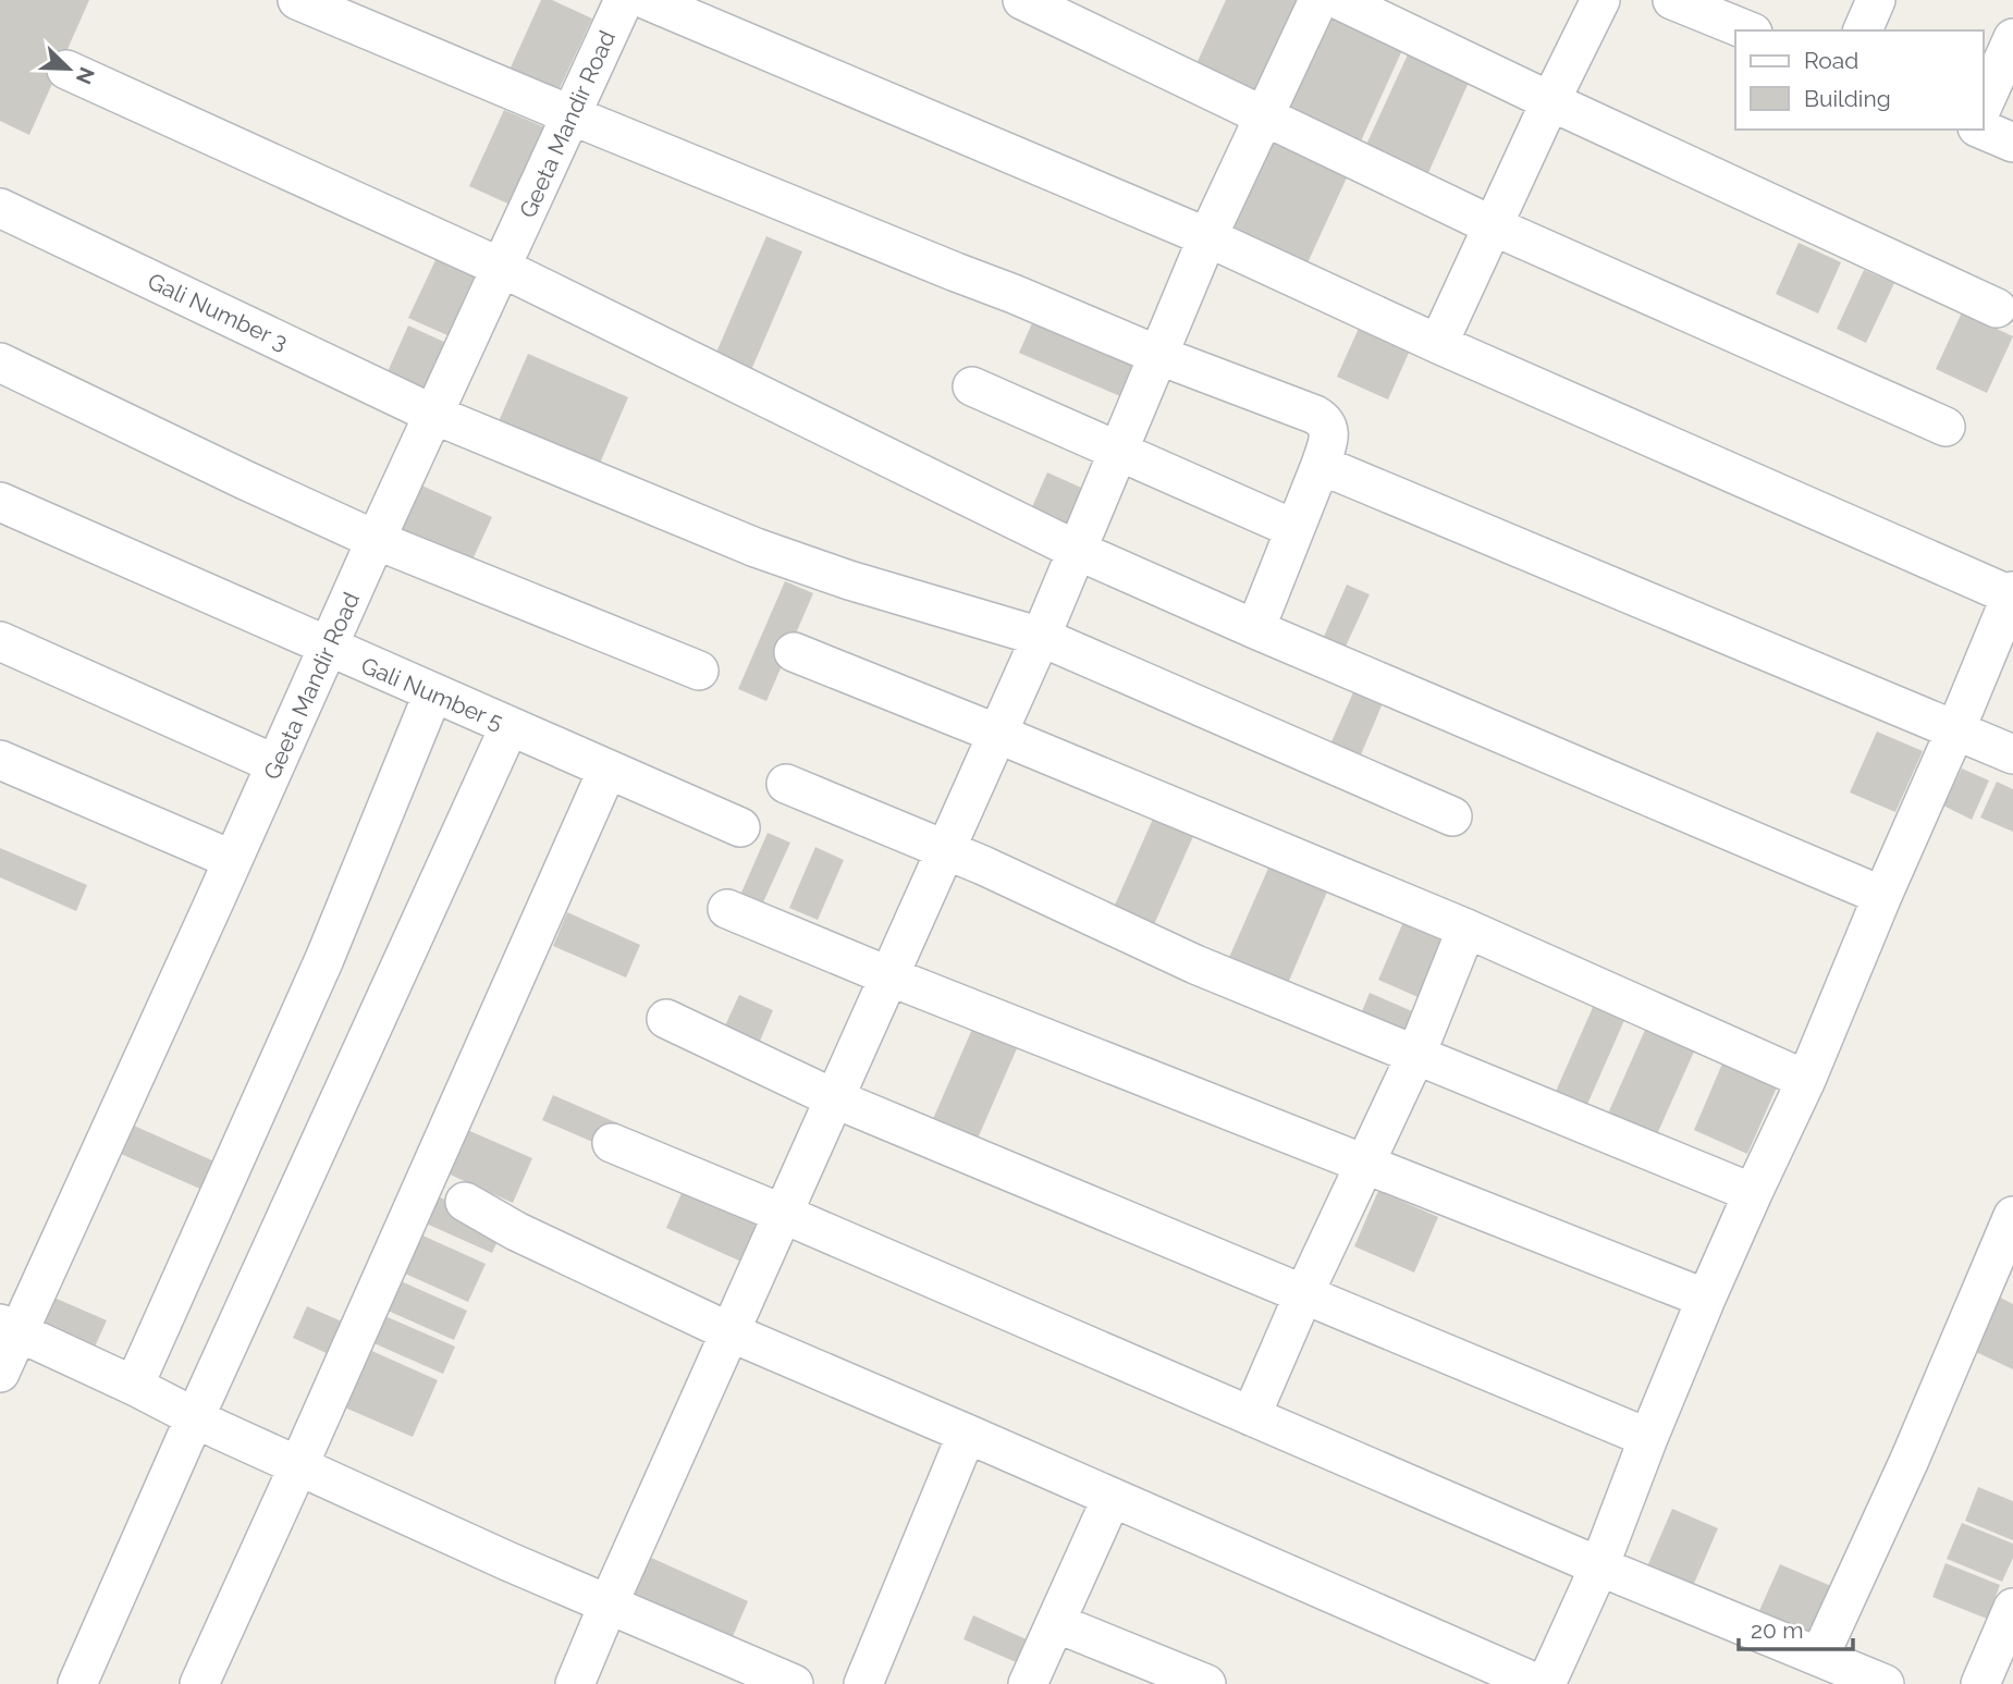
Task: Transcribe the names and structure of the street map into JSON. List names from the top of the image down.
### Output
{
  "streets": {
    "street": ["Geeta Mandir Road", "Gali Number 3", "Gali Number 5"]
  },
  "crossings": [
    ["Geeta Mandir Road", "Gali Number 3"],
    ["Geeta Mandir Road", "Gali Number 5"]
  ],
  "legend": ["Road", "Building"],
  "scale_bar": "20 m",
  "north": "bottom right"
}
